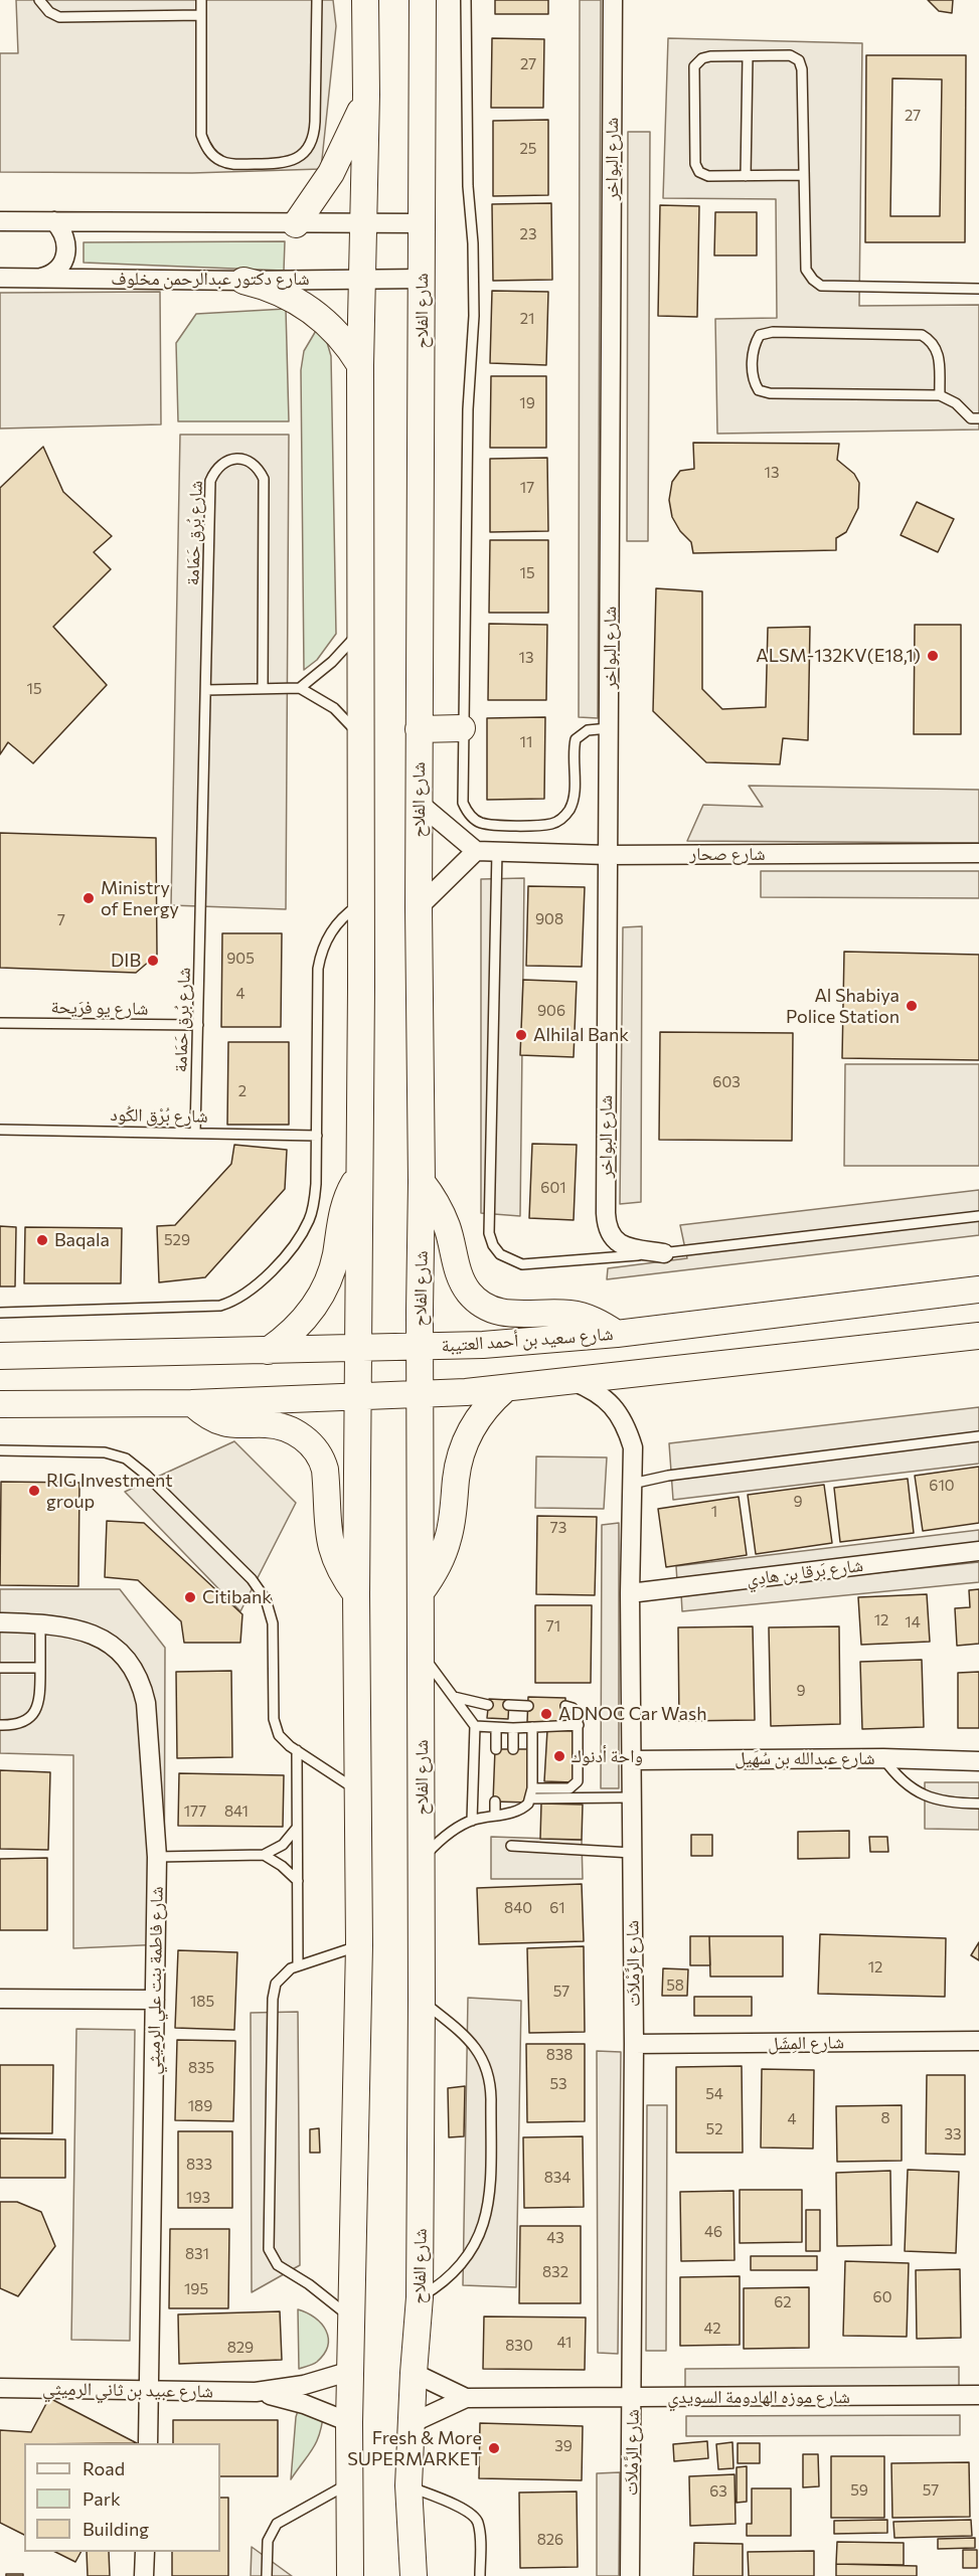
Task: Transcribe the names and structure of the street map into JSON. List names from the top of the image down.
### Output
{
  "streets": {
    "main road": ["شارع الفلاح", "شارع سعيد بن أحمد العتيبة"],
    "street": [
      "شارع البواخر",
      "شارع دكتور عبدالرحمن مخلوف",
      "شارع صحار",
      "شارع بَرقا بن هادِي",
      "شارع عبدالله بن سُهَيل",
      "شارع الرَّمْلاَت",
      "شارع فاطمة بنت علي الرميثي",
      "شارع المِشَل",
      "شارع عبيد بن ثاني الرميثي",
      "شارع موزه الهادومة السويدي"
    ],
    "lane": ["شارع بُرق حَمَامة", "شارع يو فرَيحة", "شارع بُرْق الكُود"]
  },
  "crossings": [
    ["شارع البواخر", "شارع صحار"],
    ["شارع دكتور عبدالرحمن مخلوف", "شارع الفلاح"],
    ["شارع الفلاح", "شارع سعيد بن أحمد العتيبة"],
    ["شارع الفلاح", "شارع موزه الهادومة السويدي"],
    ["شارع بُرق حَمَامة", "شارع يو فرَيحة"],
    ["شارع بُرق حَمَامة", "شارع بُرْق الكُود"],
    ["شارع بَرقا بن هادِي", "شارع الرَّمْلاَت"],
    ["شارع عبدالله بن سُهَيل", "شارع الرَّمْلاَت"],
    ["شارع الرَّمْلاَت", "شارع المِشَل"],
    ["شارع الرَّمْلاَت", "شارع موزه الهادومة السويدي"],
    ["شارع فاطمة بنت علي الرميثي", "شارع عبيد بن ثاني الرميثي"]
  ],
  "places": [
    "ALSM-132KV(E18,1)",
    "Ministry of Energy",
    "DIB",
    "Al Shabiya Police Station",
    "Alhilal Bank",
    "Baqala",
    "RIG Investment group",
    "Citibank",
    "ADNOC Car Wash",
    "واحة أدنوك",
    "Fresh & More SUPERMARKET"
  ],
  "house_numbers": [
    "27",
    "27",
    "25",
    "23",
    "21",
    "19",
    "13",
    "17",
    "15",
    "13",
    "15",
    "11",
    "908",
    "7",
    "905",
    "4",
    "906",
    "603",
    "2",
    "601",
    "529",
    "610",
    "9",
    "1",
    "73",
    "12",
    "14",
    "71",
    "9",
    "177",
    "841",
    "840",
    "61",
    "12",
    "58",
    "57",
    "185",
    "838",
    "835",
    "53",
    "54",
    "189",
    "8",
    "4",
    "52",
    "33",
    "833",
    "834",
    "193",
    "46",
    "43",
    "831",
    "832",
    "195",
    "60",
    "62",
    "42",
    "41",
    "830",
    "829",
    "39",
    "59",
    "57",
    "63",
    "826"
  ],
  "legend": ["Road", "Park", "Building"]
}
